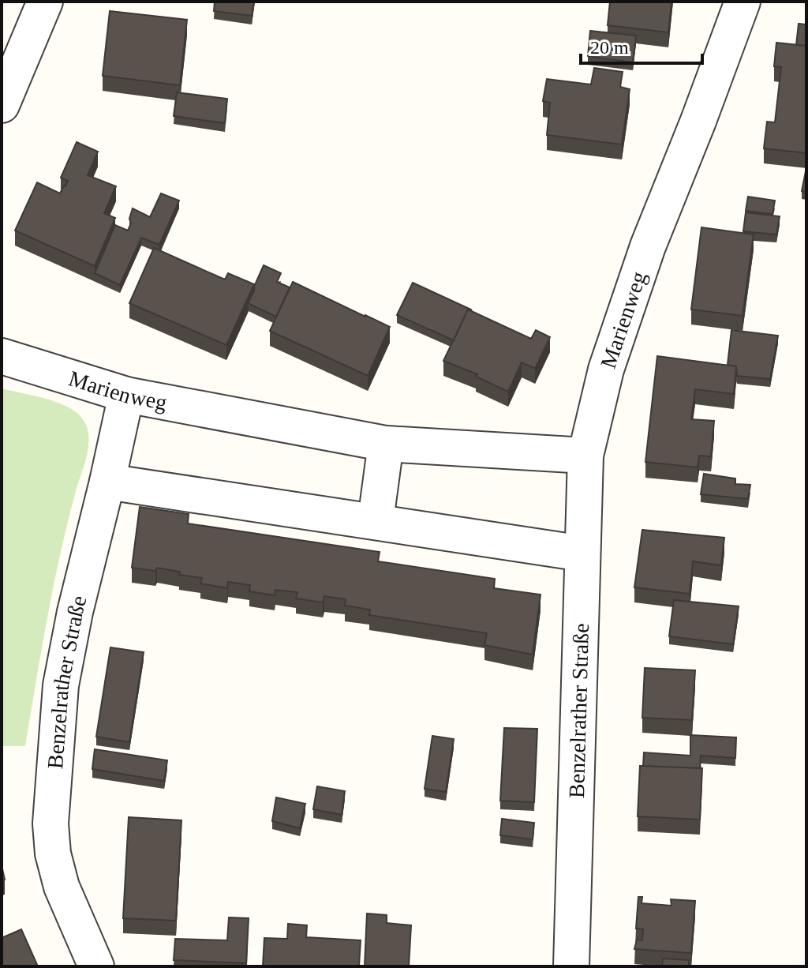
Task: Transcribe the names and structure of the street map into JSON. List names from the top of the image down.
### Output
{
  "streets": {
    "street": ["Marienweg", "Benzelrather Straße"]
  },
  "crossings": [
    ["Marienweg", "Benzelrather Straße"]
  ],
  "scale_bar": "20 m"
}
